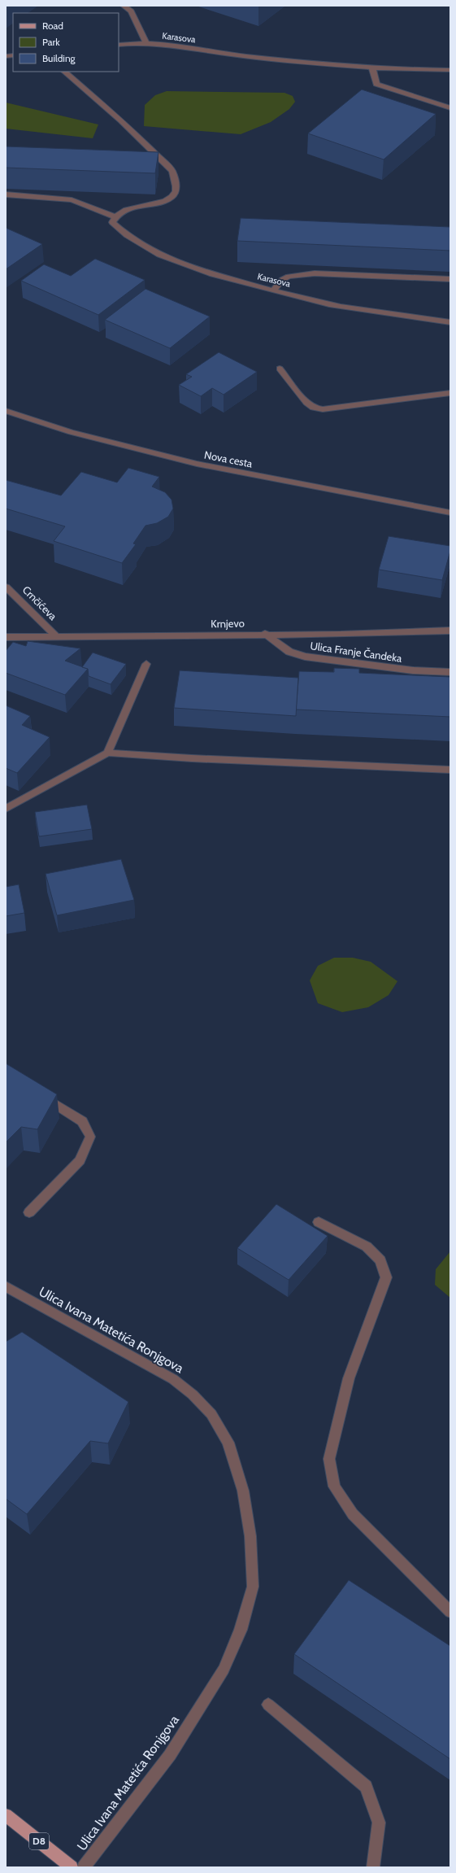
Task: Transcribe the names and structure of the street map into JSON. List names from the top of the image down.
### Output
{
  "streets": {
    "main road": ["D8"],
    "street": [
      "Karasova",
      "Nova cesta",
      "Crnčićeva",
      "Krnjevo",
      "Ulica Franje Čandeka",
      "Ulica Ivana Matetića Ronjgova"
    ]
  },
  "crossings": [
    ["Crnčićeva", "Krnjevo"],
    ["Krnjevo", "Ulica Franje Čandeka"]
  ],
  "legend": ["Road", "Park", "Building"]
}
